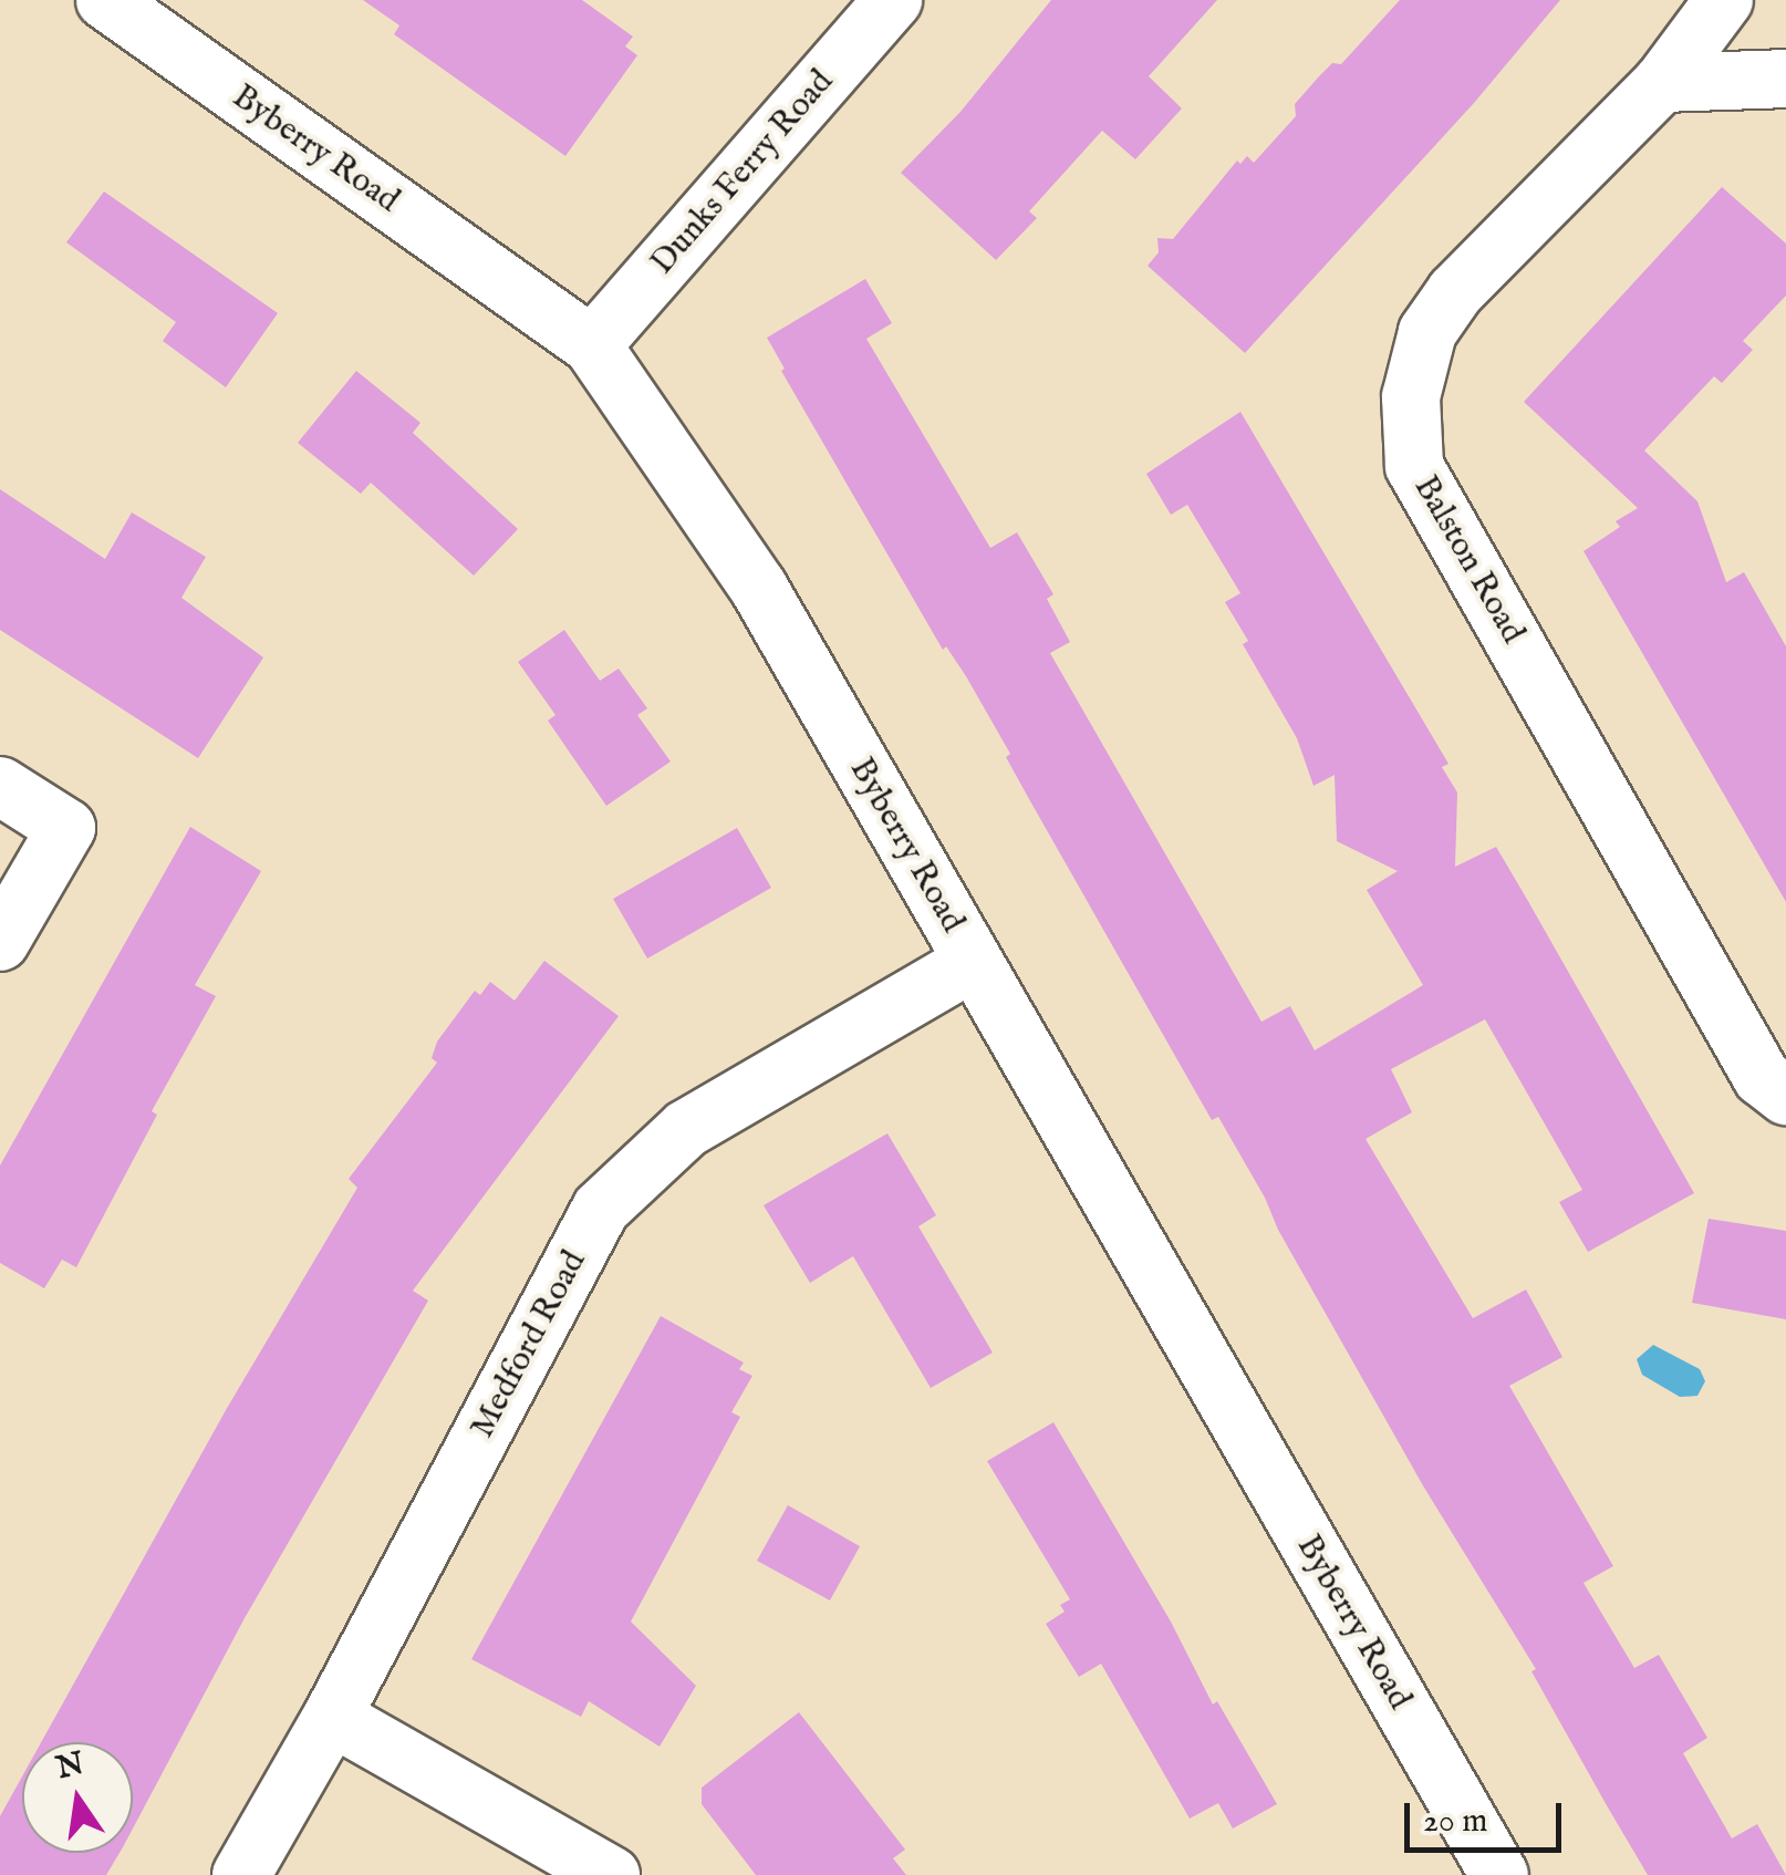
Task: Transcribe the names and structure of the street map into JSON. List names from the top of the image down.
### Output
{
  "streets": {
    "street": [
      "Byberry Road",
      "Dunks Ferry Road",
      "Balston Road",
      "Medford Road"
    ]
  },
  "crossings": [
    ["Byberry Road", "Dunks Ferry Road"],
    ["Byberry Road", "Medford Road"]
  ],
  "scale_bar": "20 m",
  "north": "top"
}
